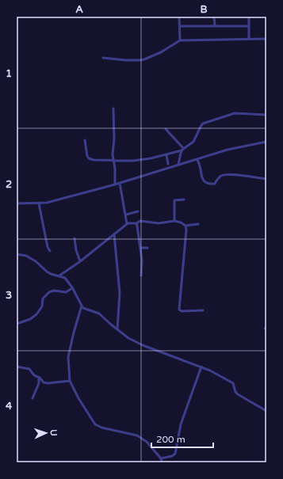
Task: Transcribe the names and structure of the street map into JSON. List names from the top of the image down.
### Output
{
  "scale_bar": "200 m",
  "north": "right",
  "grid": {
    "columns": ["A", "B"],
    "rows": [
      "1",
      "2",
      "3",
      "4"
    ]
  }
}
